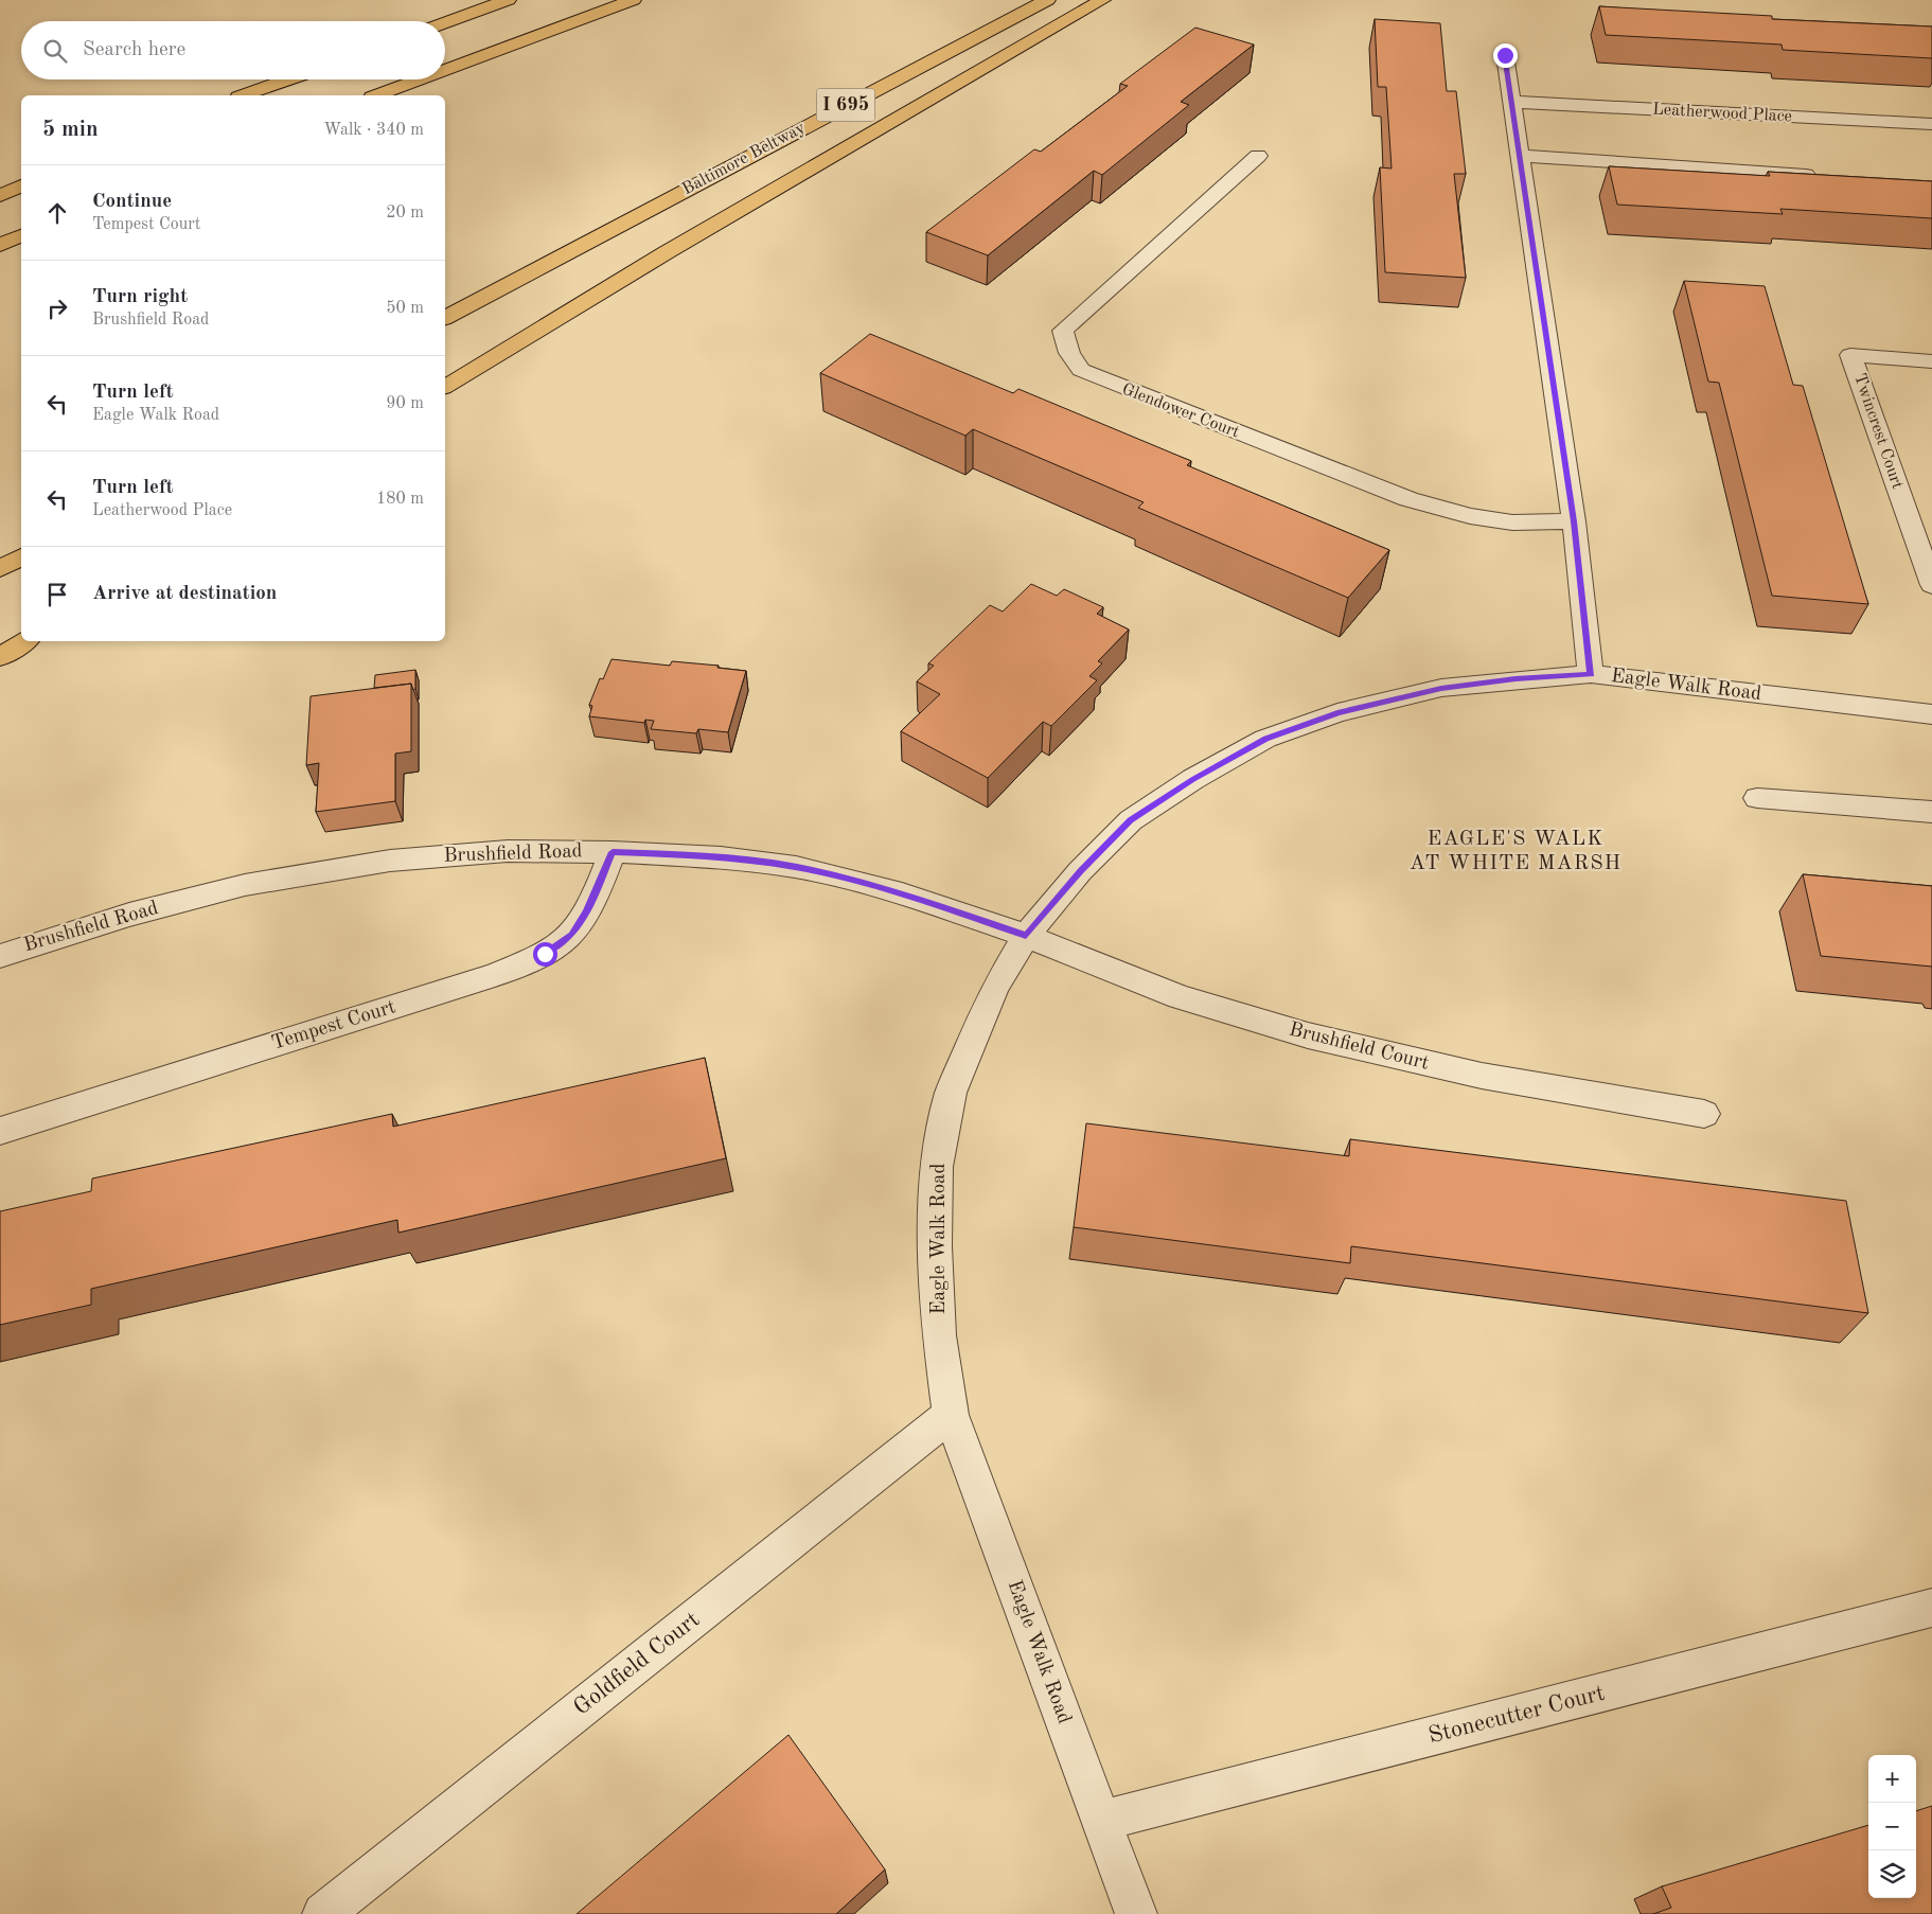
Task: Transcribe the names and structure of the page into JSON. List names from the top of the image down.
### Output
{
  "streets": {
    "highway": ["I 695", "Baltimore Beltway"],
    "street": [
      "Leatherwood Place",
      "Glendower Court",
      "Twincrest Court",
      "Eagle Walk Road",
      "Brushfield Road",
      "Tempest Court",
      "Brushfield Court",
      "Goldfield Court",
      "Stonecutter Court"
    ]
  },
  "crossings": [
    ["Eagle Walk Road", "Brushfield Road"],
    ["Eagle Walk Road", "Brushfield Court"],
    ["Eagle Walk Road", "Goldfield Court"],
    ["Eagle Walk Road", "Stonecutter Court"],
    ["Brushfield Road", "Tempest Court"],
    ["Brushfield Road", "Brushfield Court"]
  ],
  "districts": ["EAGLE'S WALK AT WHITE MARSH"],
  "page": {
    "search": "Search here",
    "heading": ["5 min", "Walk · 340 m"],
    "list": [
      ["Continue", "Tempest Court", "20 m"],
      ["Turn right", "Brushfield Road", "50 m"],
      ["Turn left", "Eagle Walk Road", "90 m"],
      ["Turn left", "Leatherwood Place", "180 m"],
      "Arrive at destination"
    ],
    "map_buttons": ["+", "−"]
  }
}
